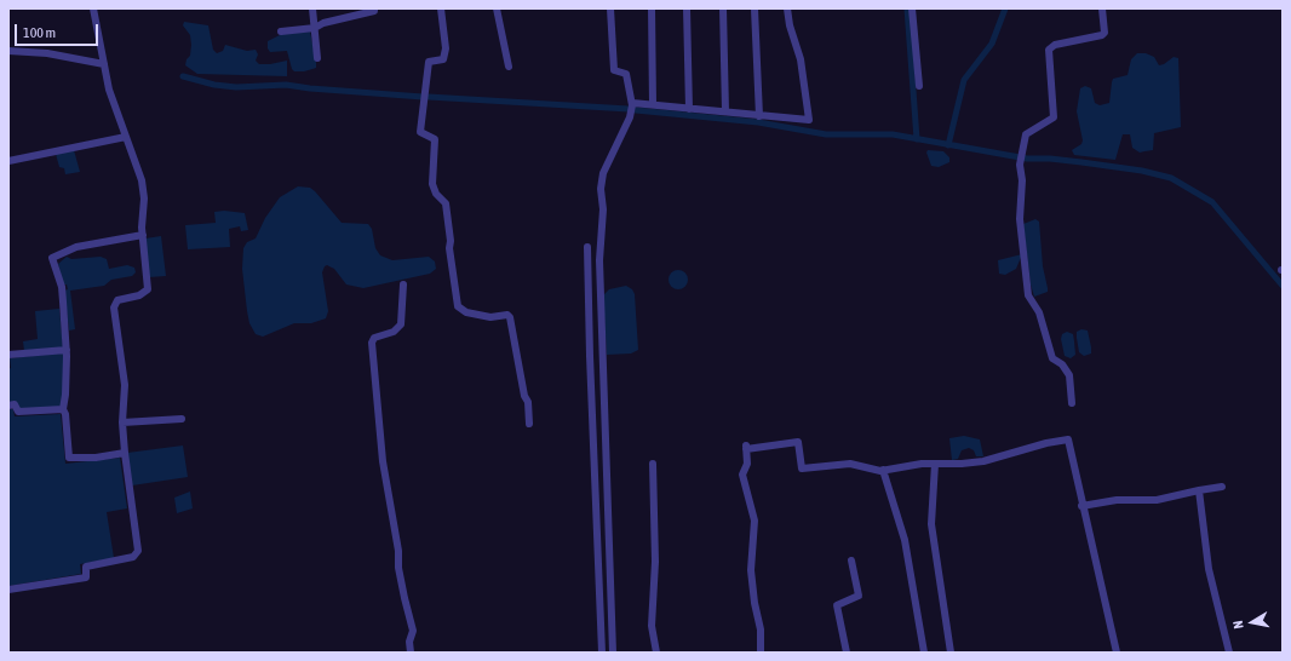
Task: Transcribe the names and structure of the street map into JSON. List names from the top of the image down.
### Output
{
  "scale_bar": "100 m",
  "north": "left"
}
